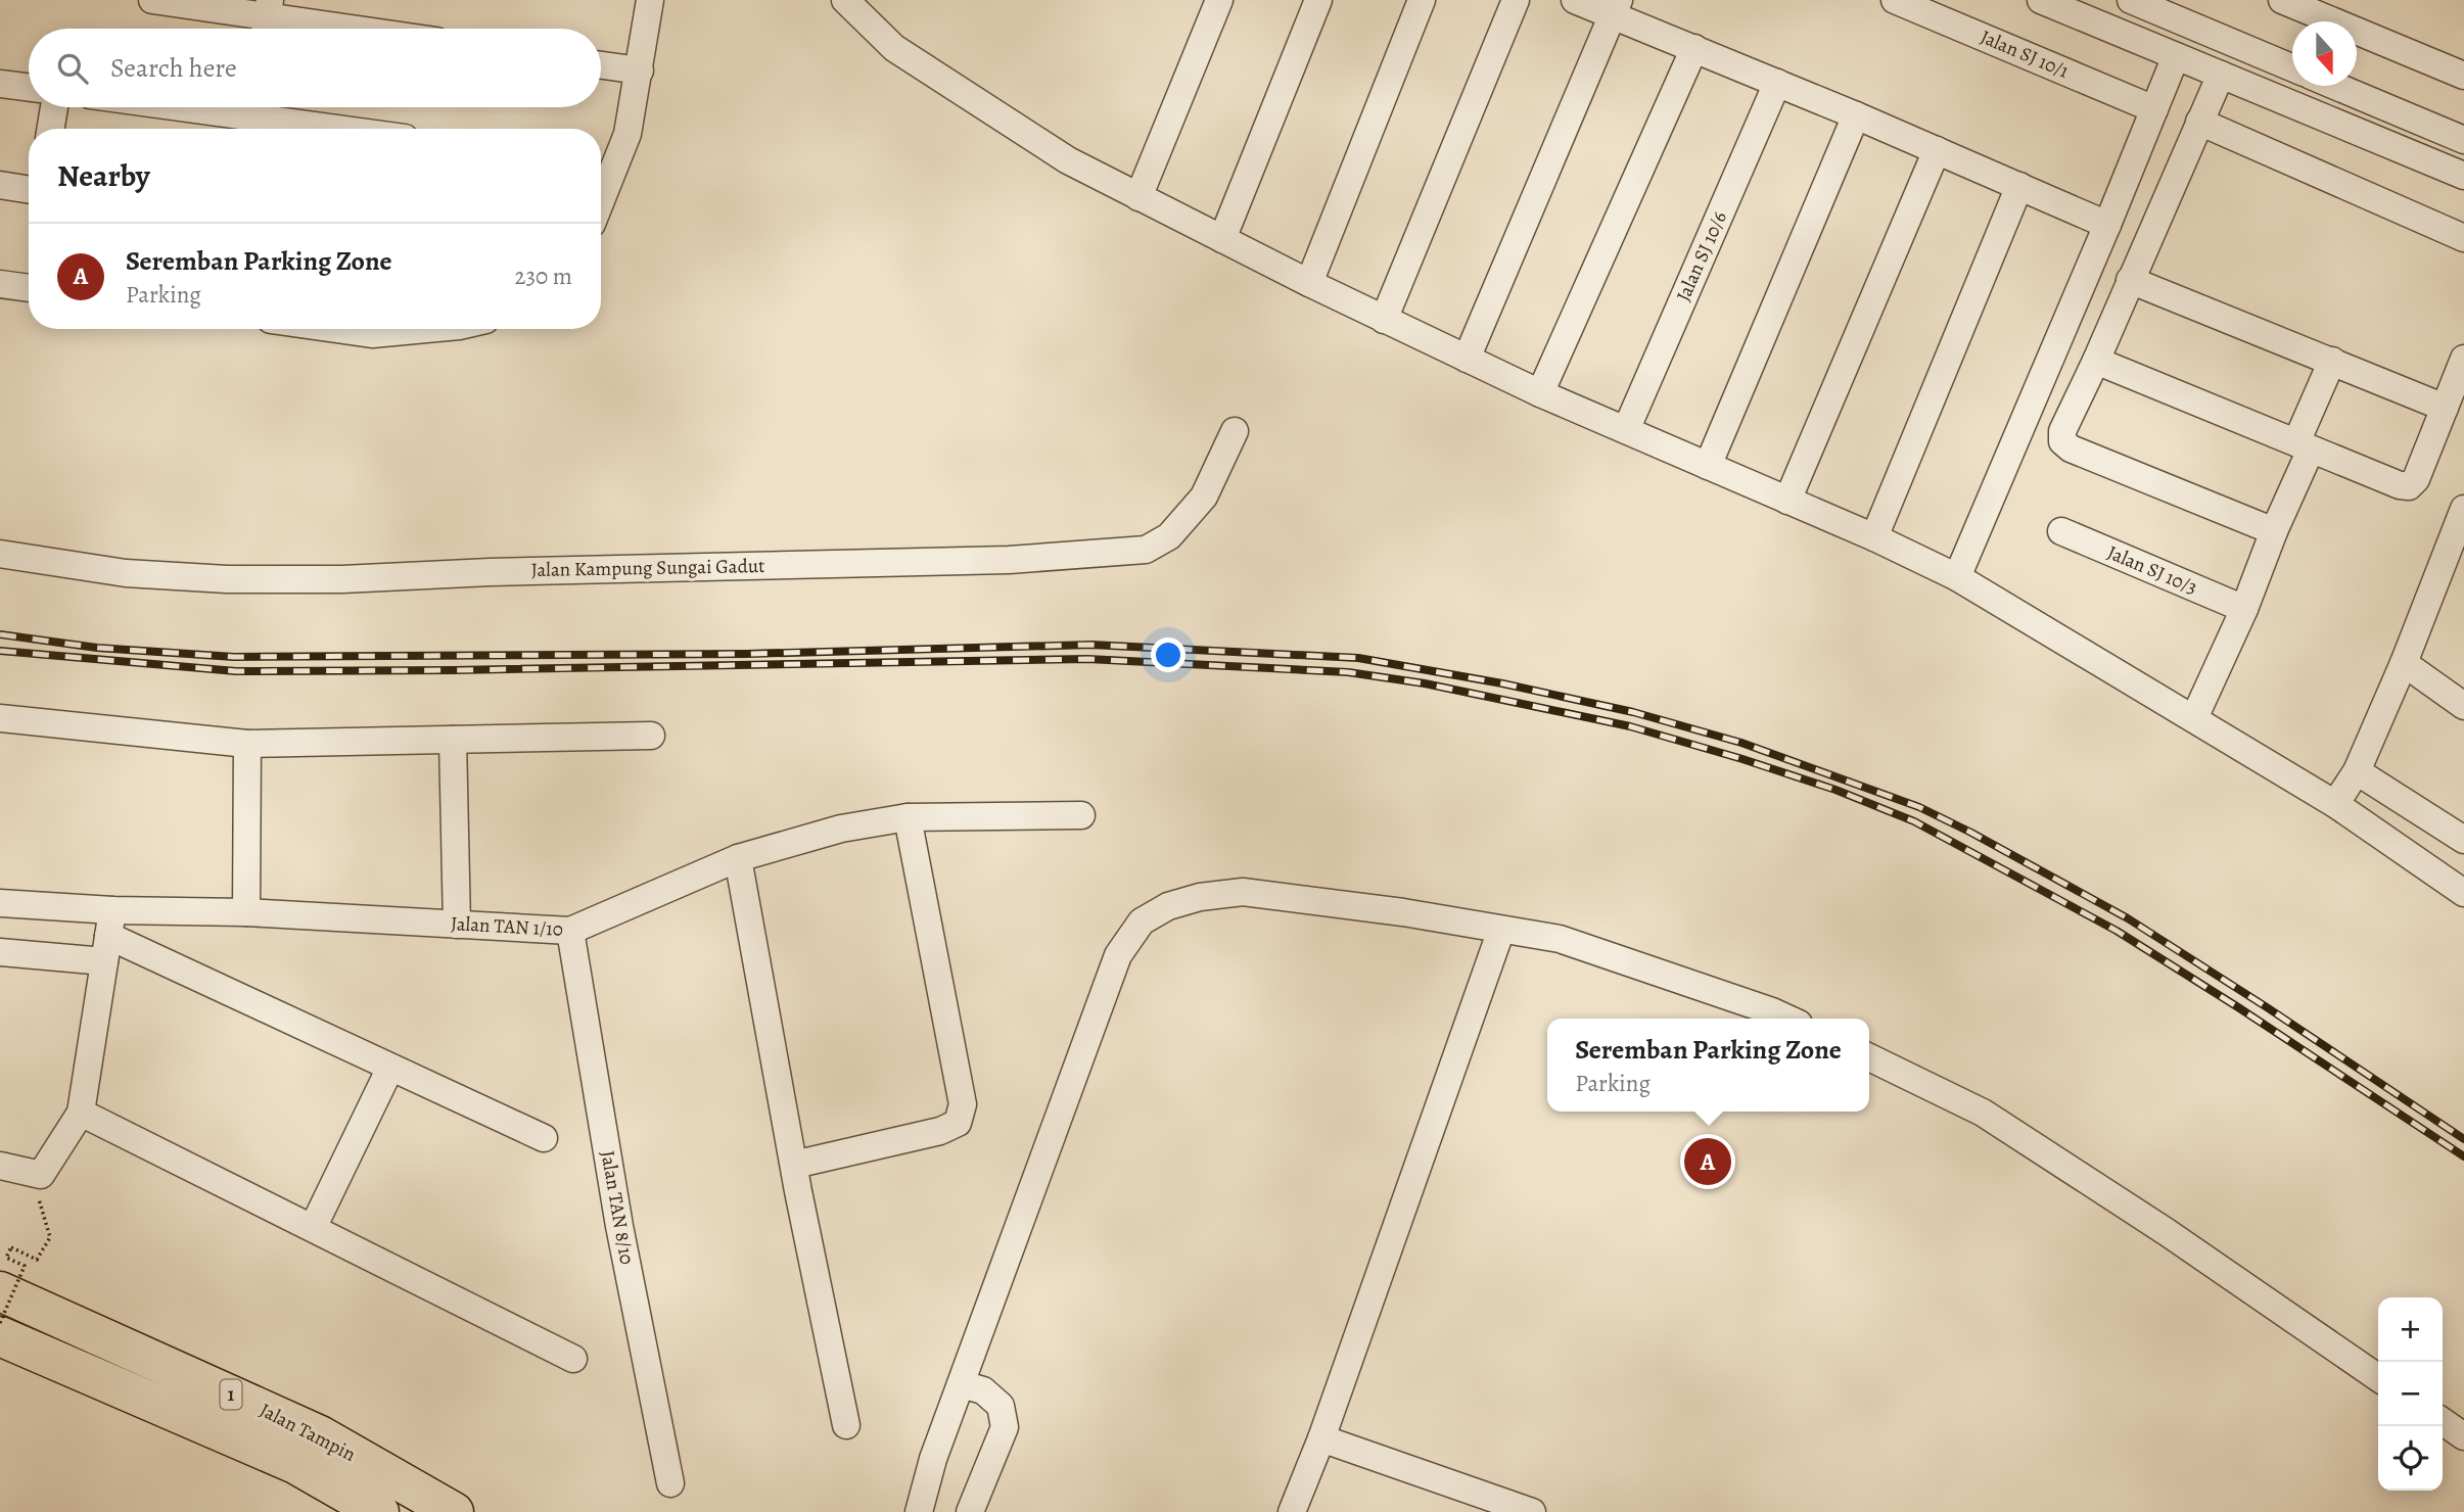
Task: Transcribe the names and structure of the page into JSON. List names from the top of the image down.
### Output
{
  "streets": {
    "highway": ["1", "Jalan Tampin"],
    "street": [
      "Jalan SJ 10/1",
      "Jalan SJ 10/6",
      "Jalan Kampung Sungai Gadut",
      "Jalan SJ 10/3",
      "Jalan TAN 1/10",
      "Jalan TAN 8/10"
    ]
  },
  "crossings": [
    ["Jalan TAN 1/10", "Jalan TAN 8/10"]
  ],
  "north": "bottom",
  "page": {
    "search": "Search here",
    "heading": "Nearby",
    "list": [
      {
        "mark": "A",
        "name": "Seremban Parking Zone",
        "note": "Parking",
        "value": "230 m"
      }
    ],
    "popup": ["Seremban Parking Zone", "Parking"],
    "pins": "A",
    "map_buttons": ["+", "−"]
  }
}
